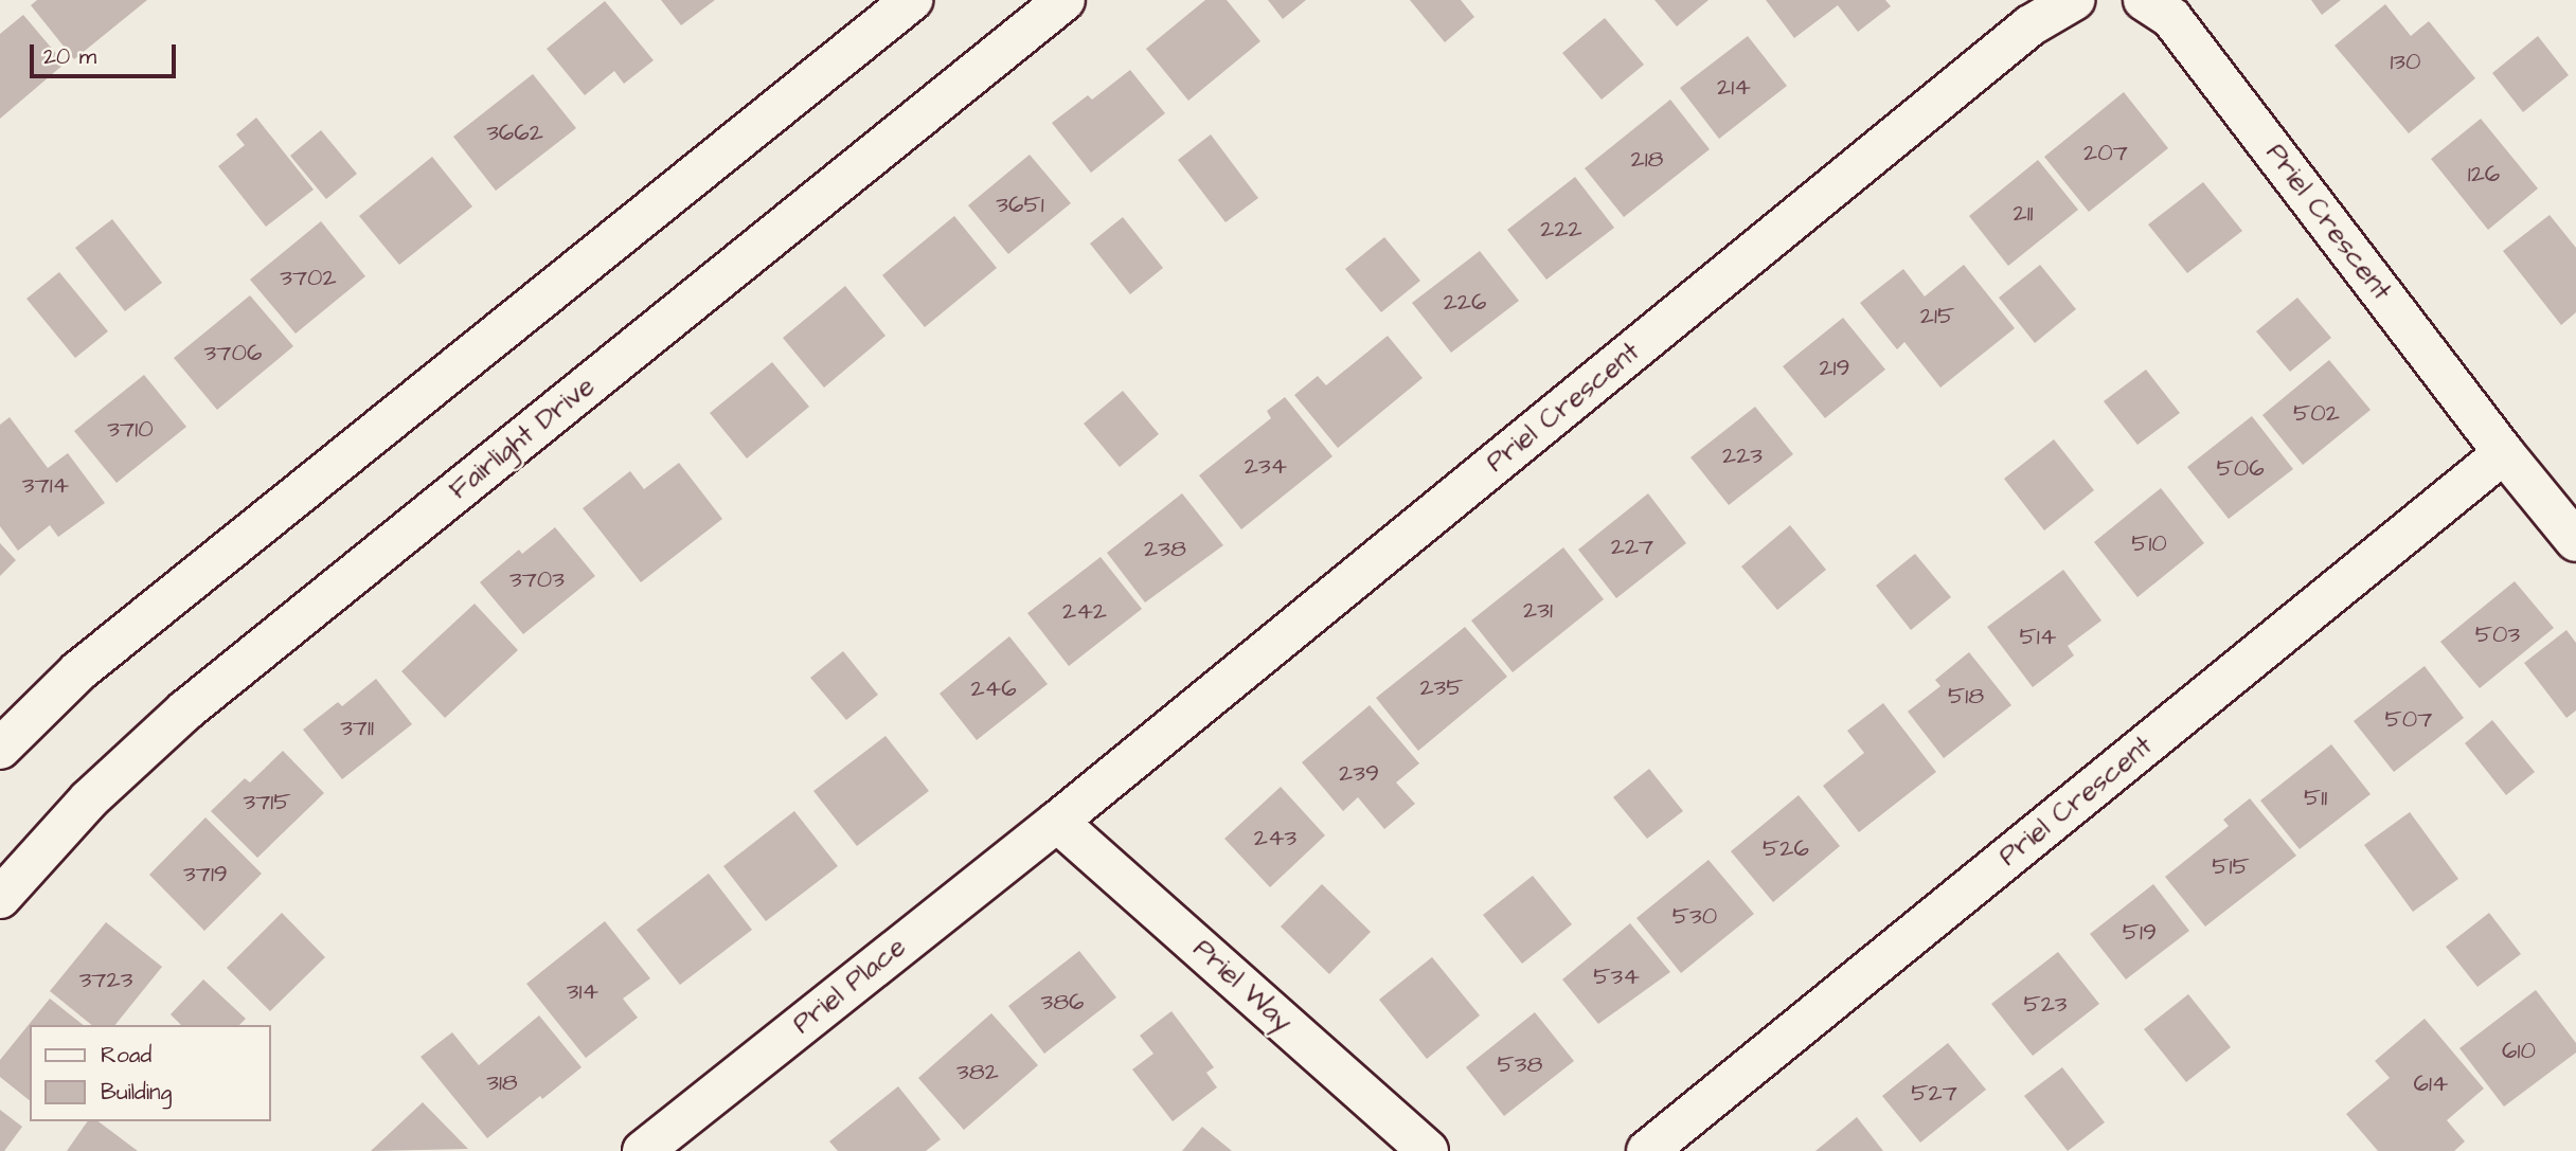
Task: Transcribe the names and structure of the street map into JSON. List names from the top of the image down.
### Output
{
  "streets": {
    "street": [
      "Priel Crescent",
      "Fairlight Drive",
      "Priel Place",
      "Priel Way"
    ]
  },
  "crossings": [
    ["Priel Crescent", "Priel Place"],
    ["Priel Crescent", "Priel Way"],
    ["Priel Place", "Priel Way"]
  ],
  "house_numbers": [
    "130",
    "214",
    "3662",
    "207",
    "218",
    "126",
    "3651",
    "211",
    "222",
    "3702",
    "226",
    "215",
    "3706",
    "219",
    "502",
    "3710",
    "223",
    "234",
    "506",
    "3714",
    "510",
    "227",
    "238",
    "3703",
    "231",
    "242",
    "503",
    "514",
    "235",
    "246",
    "518",
    "507",
    "3711",
    "239",
    "511",
    "3715",
    "243",
    "526",
    "515",
    "3719",
    "530",
    "519",
    "534",
    "3723",
    "314",
    "386",
    "523",
    "610",
    "538",
    "382",
    "318",
    "614",
    "527"
  ],
  "legend": ["Road", "Building"],
  "scale_bar": "20 m"
}
